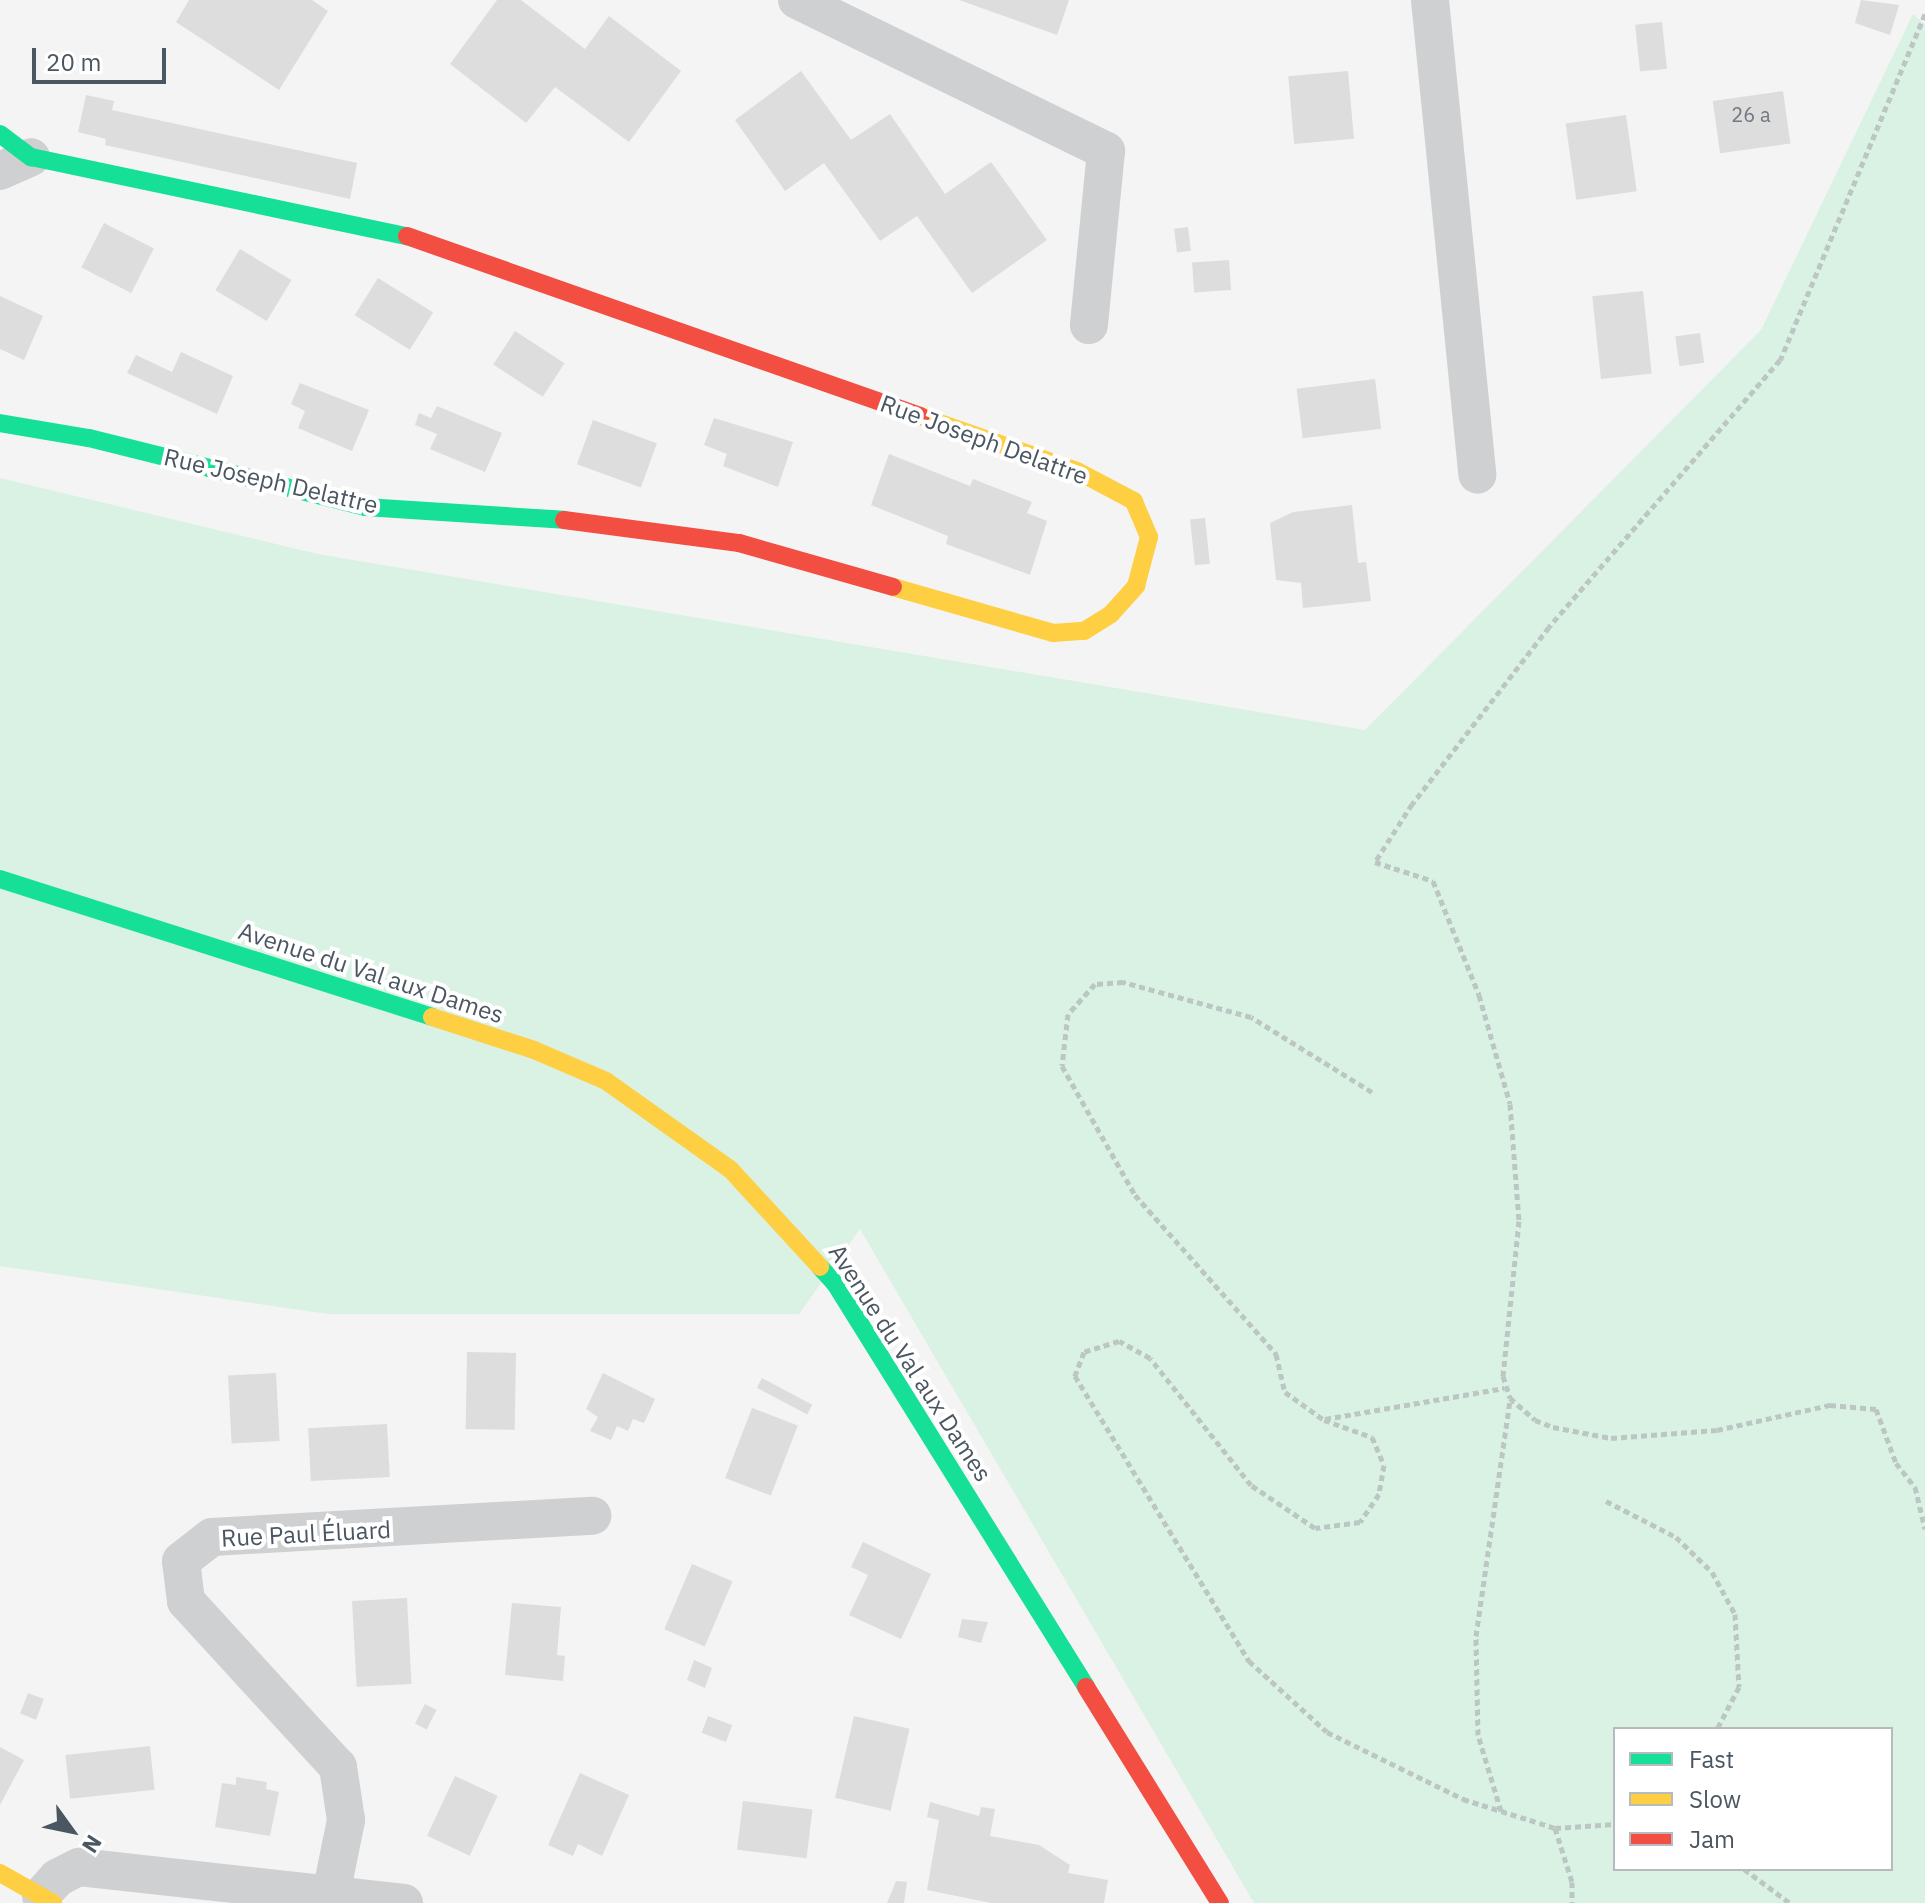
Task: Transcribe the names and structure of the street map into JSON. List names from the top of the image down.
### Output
{
  "streets": {
    "street": ["Rue Joseph Delattre", "Avenue du Val aux Dames", "Rue Paul Éluard"]
  },
  "house_numbers": ["26 a"],
  "legend": ["Fast", "Slow", "Jam"],
  "scale_bar": "20 m",
  "north": "bottom right"
}
